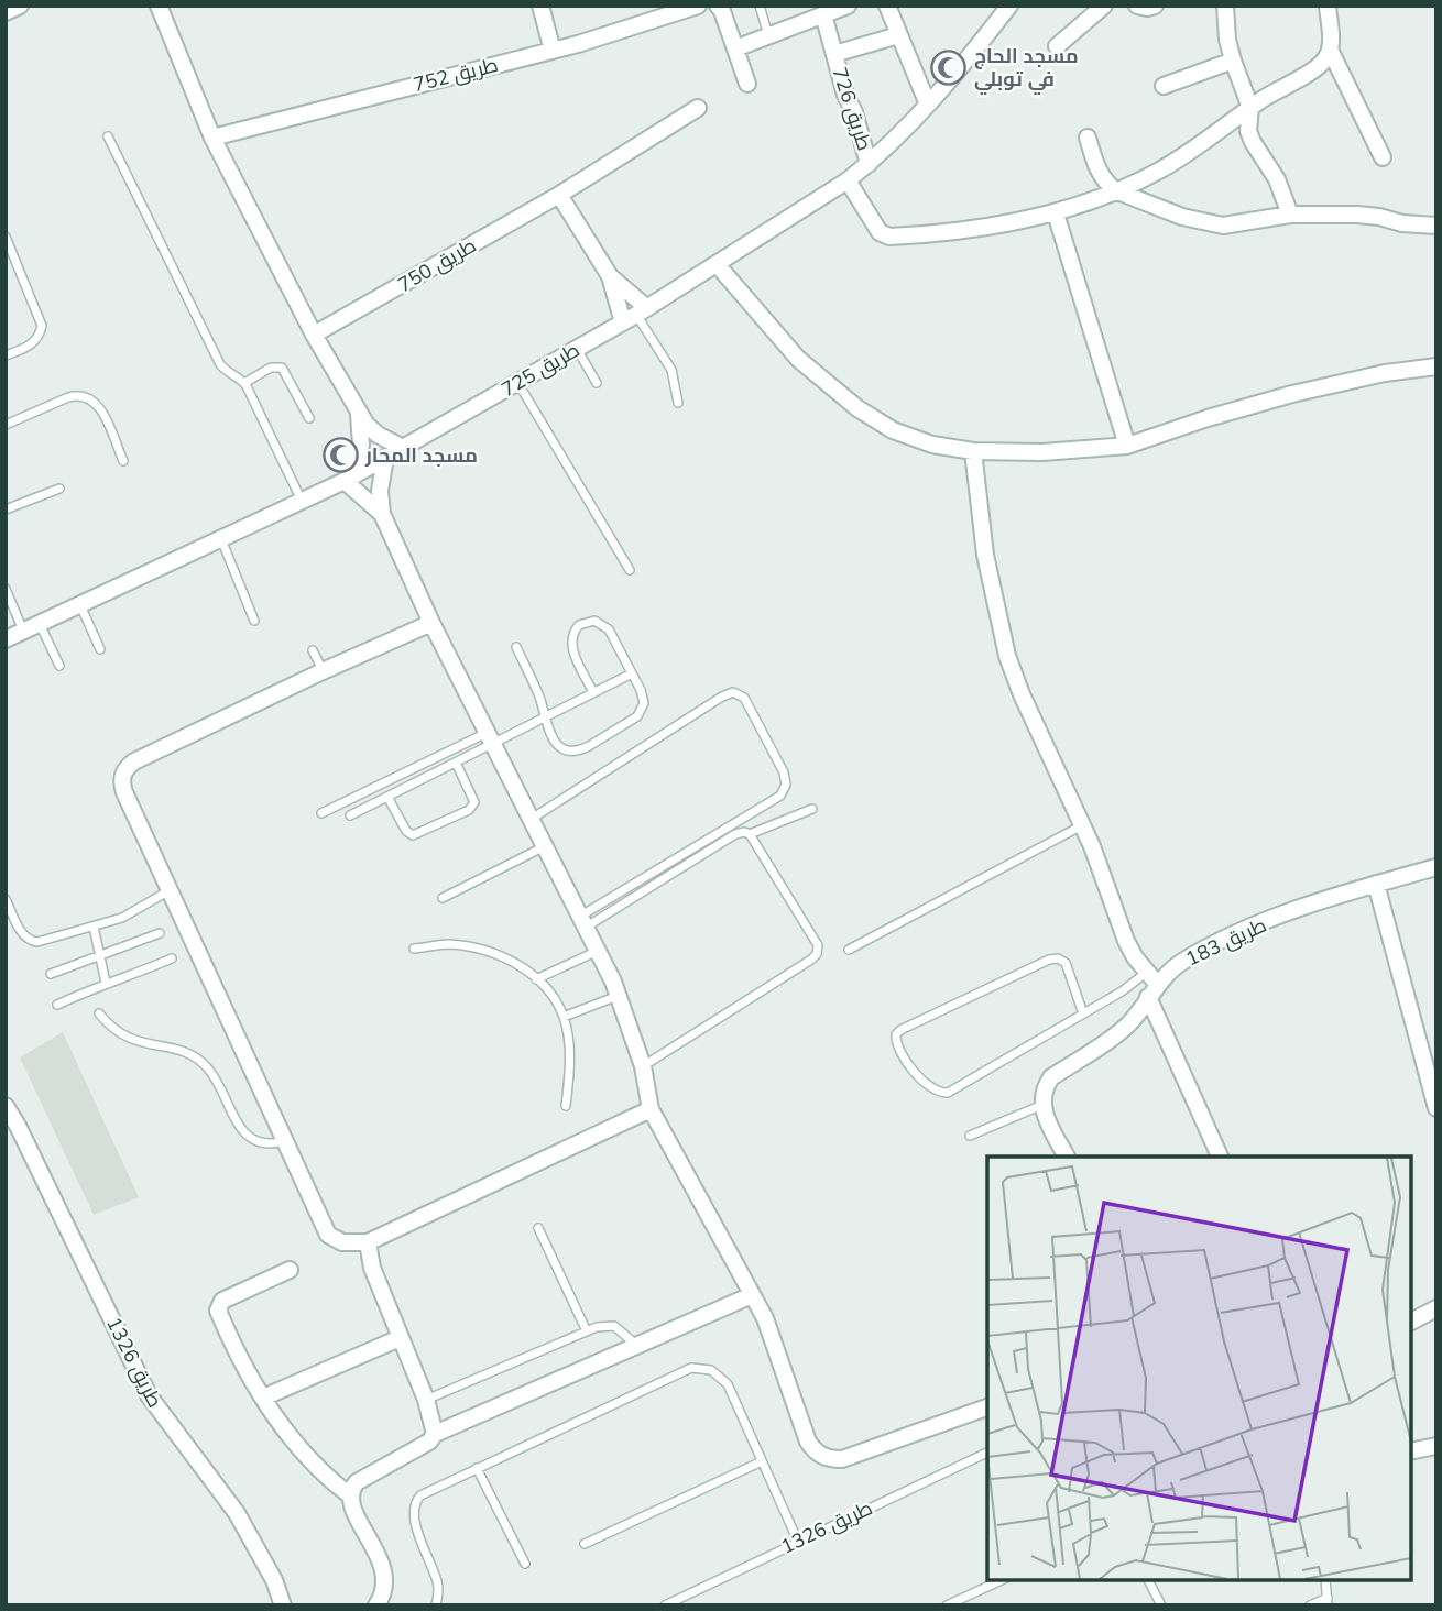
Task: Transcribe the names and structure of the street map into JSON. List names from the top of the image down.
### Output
{
  "streets": {
    "street": [
      "طريق 752",
      "طريق 726",
      "طريق 750",
      "طريق 725",
      "طريق 183",
      "طريق 1326"
    ]
  },
  "crossings": [
    ["طريق 726", "طريق 725"]
  ],
  "places": {
    "mosque": ["مسجد الحاج في توبلي", "مسجد المحار"]
  }
}
